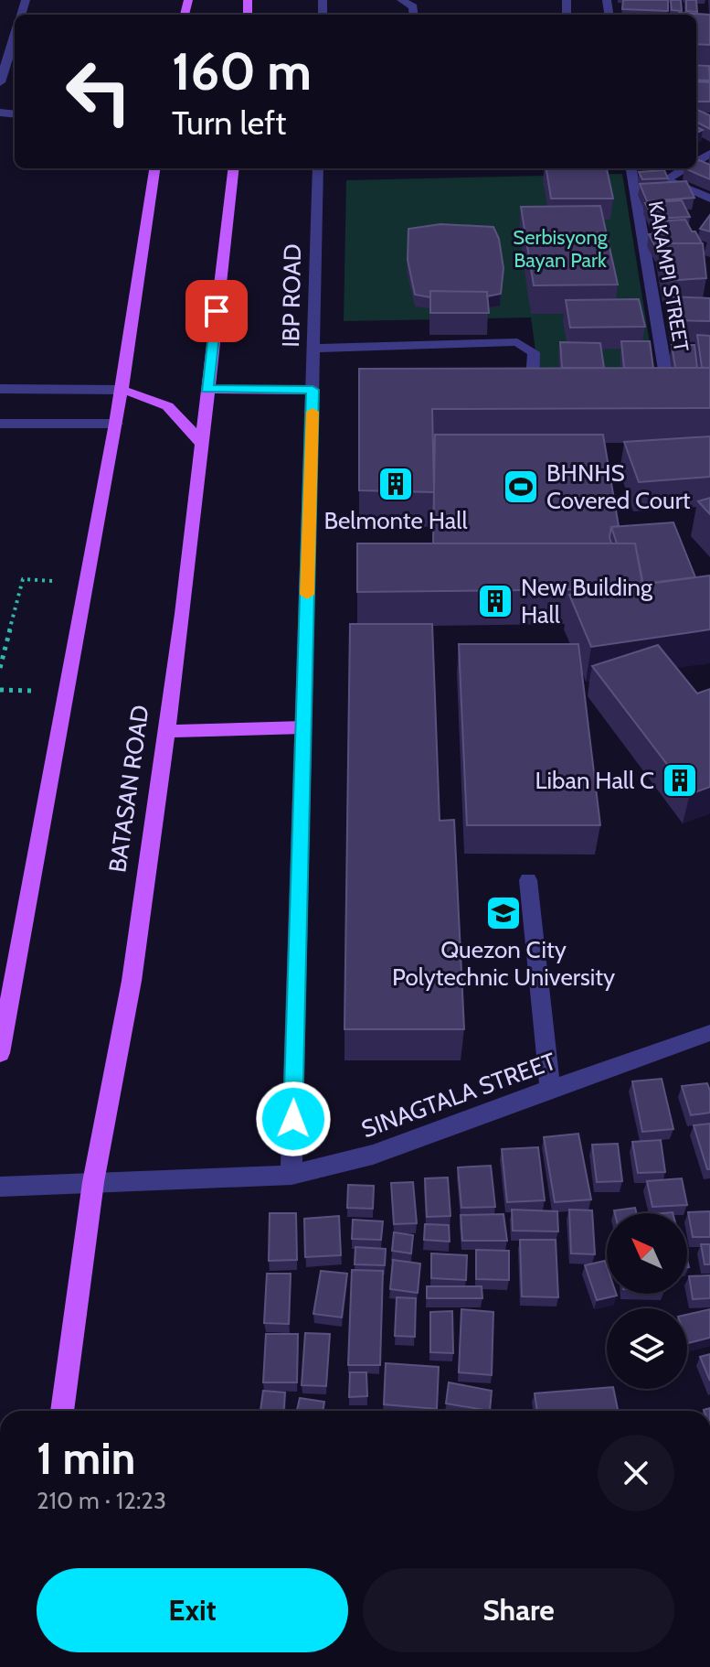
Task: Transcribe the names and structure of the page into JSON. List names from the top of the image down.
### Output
{
  "streets": {
    "main road": ["BATASAN ROAD"],
    "street": ["KAKAMPI STREET", "IBP ROAD", "SINAGTALA STREET"]
  },
  "crossings": [
    ["IBP ROAD", "SINAGTALA STREET"],
    ["BATASAN ROAD", "SINAGTALA STREET"]
  ],
  "parks": ["Serbisyong Bayan Park"],
  "places": {
    "building": ["Belmonte Hall", "New Building Hall", "Liban Hall C"],
    "sports": ["BHNHS Covered Court"],
    "school or university": ["Quezon City Polytechnic University"]
  },
  "north": "top left",
  "page": {
    "turn": ["160 m", "Turn left"],
    "heading": ["1 min", "210 m · 12:23"],
    "buttons": ["Exit", "Share"]
  }
}
